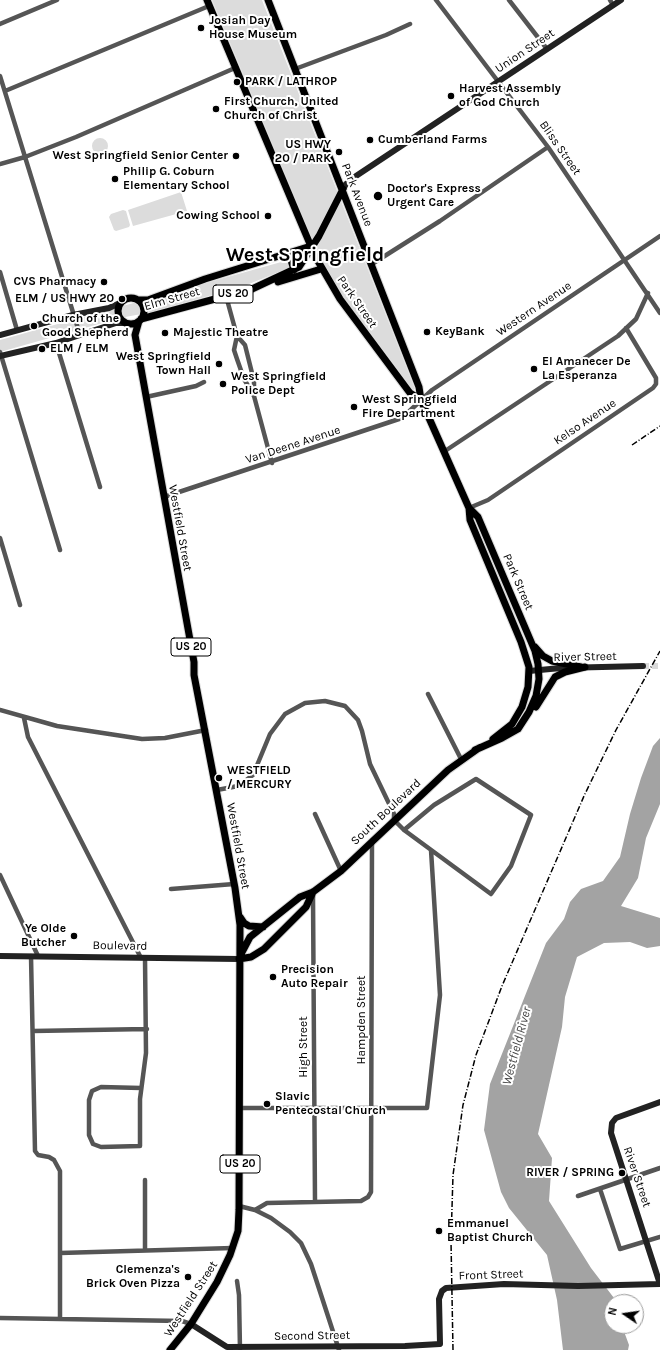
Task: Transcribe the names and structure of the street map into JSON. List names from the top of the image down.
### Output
{
  "streets": {
    "main road": [
      "Union Street",
      "Park Avenue",
      "US 20",
      "Elm Street",
      "Park Street",
      "Westfield Street",
      "River Street",
      "South Boulevard",
      "Boulevard",
      "Front Street",
      "Second Street"
    ],
    "street": [
      "Bliss Street",
      "Western Avenue",
      "Kelso Avenue",
      "Van Deene Avenue",
      "Hampden Street",
      "High Street"
    ]
  },
  "crossings": [
    ["Union Street", "Bliss Street"],
    ["Union Street", "Park Avenue"],
    ["Union Street", "Elm Street"],
    ["Bliss Street", "Western Avenue"],
    ["Park Avenue", "Elm Street"],
    ["Park Avenue", "Park Street"],
    ["Park Avenue", "Western Avenue"],
    ["Park Avenue", "Van Deene Avenue"],
    ["US 20", "Elm Street"],
    ["US 20", "Westfield Street"],
    ["Elm Street", "Park Street"],
    ["Elm Street", "Westfield Street"],
    ["Park Street", "Western Avenue"],
    ["Park Street", "Kelso Avenue"],
    ["Park Street", "Van Deene Avenue"],
    ["Park Street", "River Street"],
    ["Park Street", "South Boulevard"],
    ["Western Avenue", "Van Deene Avenue"],
    ["Van Deene Avenue", "Westfield Street"],
    ["Westfield Street", "South Boulevard"],
    ["Westfield Street", "Boulevard"],
    ["Westfield Street", "Second Street"],
    ["River Street", "South Boulevard"],
    ["River Street", "Front Street"],
    ["South Boulevard", "Boulevard"],
    ["South Boulevard", "Hampden Street"],
    ["South Boulevard", "High Street"],
    ["Hampden Street", "High Street"],
    ["Front Street", "Second Street"]
  ],
  "districts": ["West Springfield"],
  "water": ["Westfield River"],
  "places": [
    "Josiah Day House Museum",
    "PARK / LATHROP",
    "Harvest Assembly of God Church",
    "First Church, United Church of Christ",
    "Cumberland Farms",
    "US HWY 20 / PARK",
    "West Springfield Senior Center",
    "Philip G. Coburn Elementary School",
    "Doctor's Express Urgent Care",
    "Cowing School",
    "CVS Pharmacy",
    "ELM / US HWY 20",
    "Church of the Good Shepherd",
    "KeyBank",
    "Majestic Theatre",
    "ELM / ELM",
    "West Springfield Town Hall",
    "El Amanecer De La Esperanza",
    "West Springfield Police Dept",
    "West Springfield Fire Department",
    "WESTFIELD / MERCURY",
    "Ye Olde Butcher",
    "Precision Auto Repair",
    "Slavic Pentecostal Church",
    "RIVER / SPRING",
    "Emmanuel Baptist Church",
    "Clemenza's Brick Oven Pizza"
  ],
  "north": "left"
}
